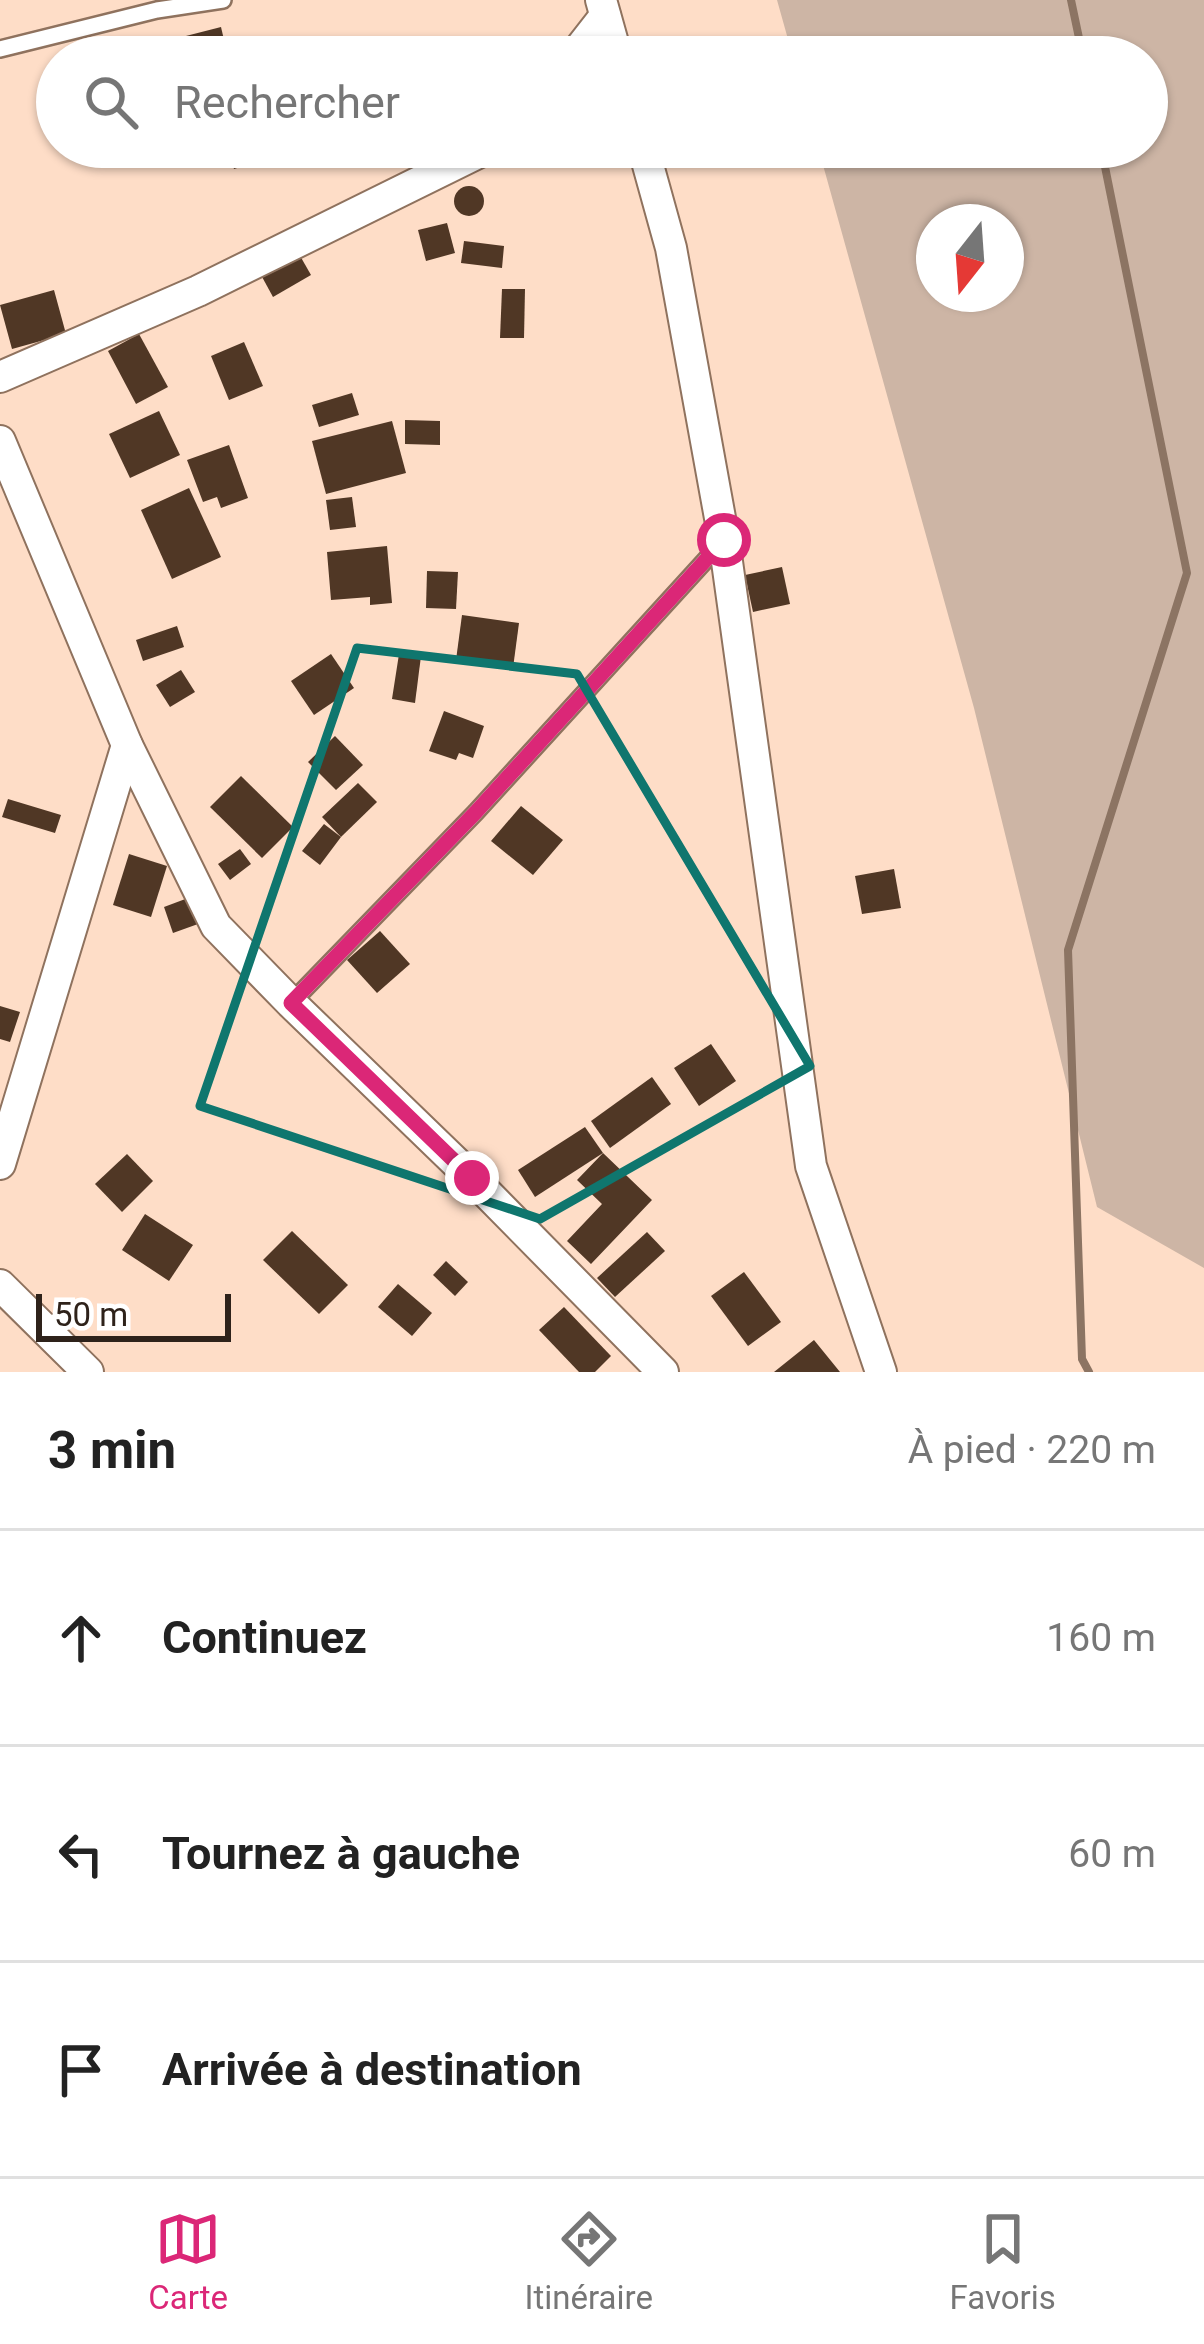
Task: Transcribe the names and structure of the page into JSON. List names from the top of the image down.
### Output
{
  "scale_bar": "50 m",
  "north": "bottom",
  "page": {
    "search": "Rechercher",
    "scale": "50 m",
    "heading": ["3 min", "À pied · 220 m"],
    "list": [
      ["Continuez", "160 m"],
      ["Tournez à gauche", "60 m"],
      "Arrivée à destination"
    ],
    "nav": ["Carte", "Itinéraire", "Favoris"]
  }
}
